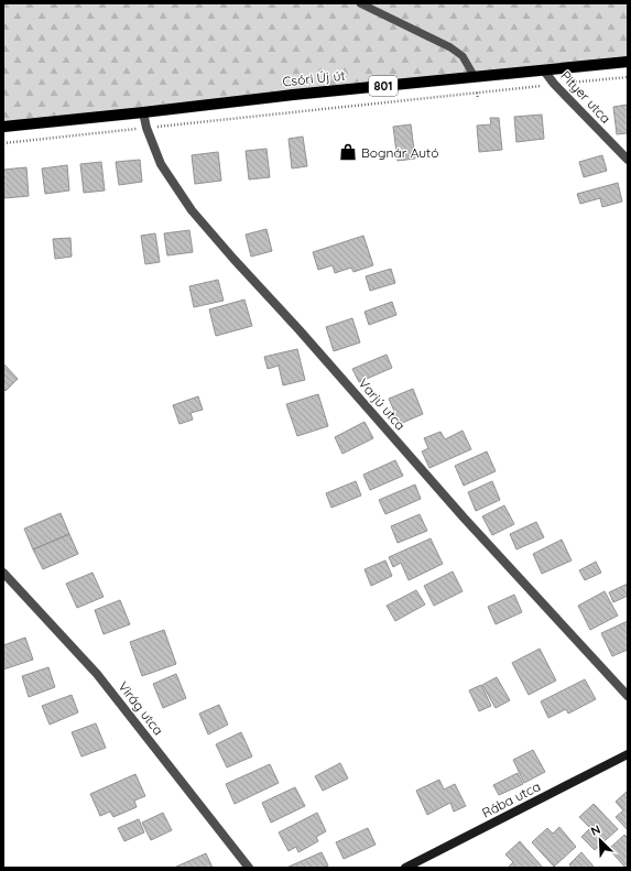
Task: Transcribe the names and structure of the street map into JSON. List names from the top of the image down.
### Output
{
  "streets": {
    "main road": ["Csóri Új út", "801"],
    "street": [
      "Pityer utca",
      "Varjú utca",
      "Virág utca",
      "Rába utca"
    ]
  },
  "crossings": [
    ["Csóri Új út", "Pityer utca"],
    ["Csóri Új út", "Varjú utca"]
  ],
  "places": {
    "shop": ["Bognár Autó"]
  },
  "north": "top left"
}
